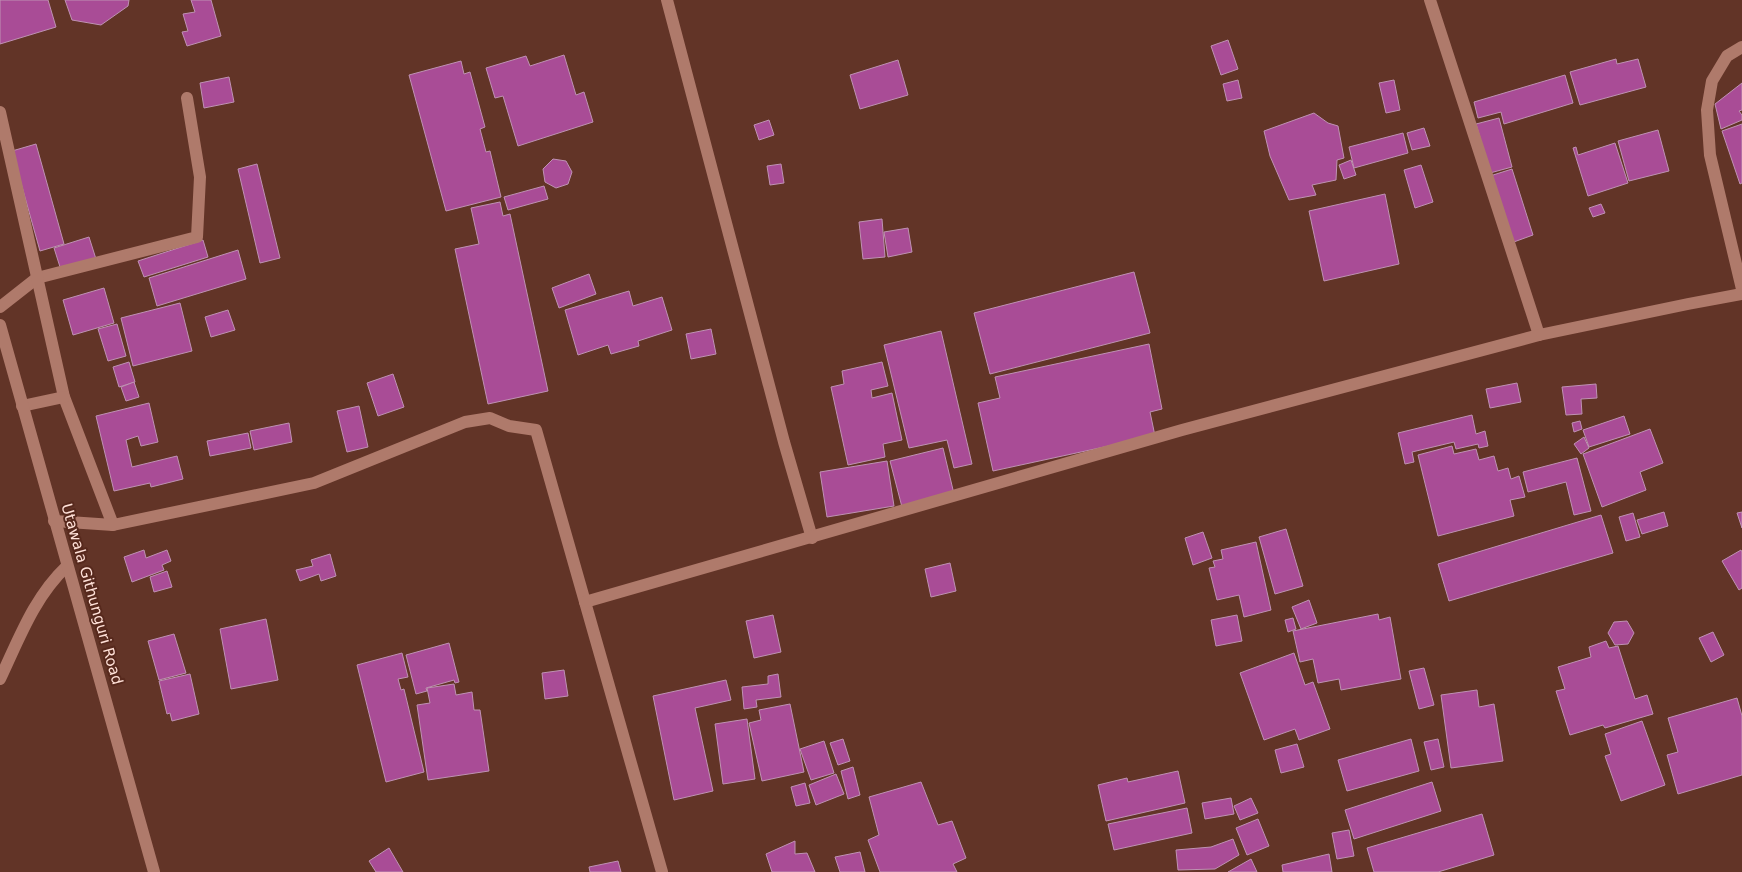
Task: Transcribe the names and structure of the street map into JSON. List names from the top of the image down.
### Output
{
  "streets": {
    "street": ["Utawala Githunguri Road"]
  }
}
